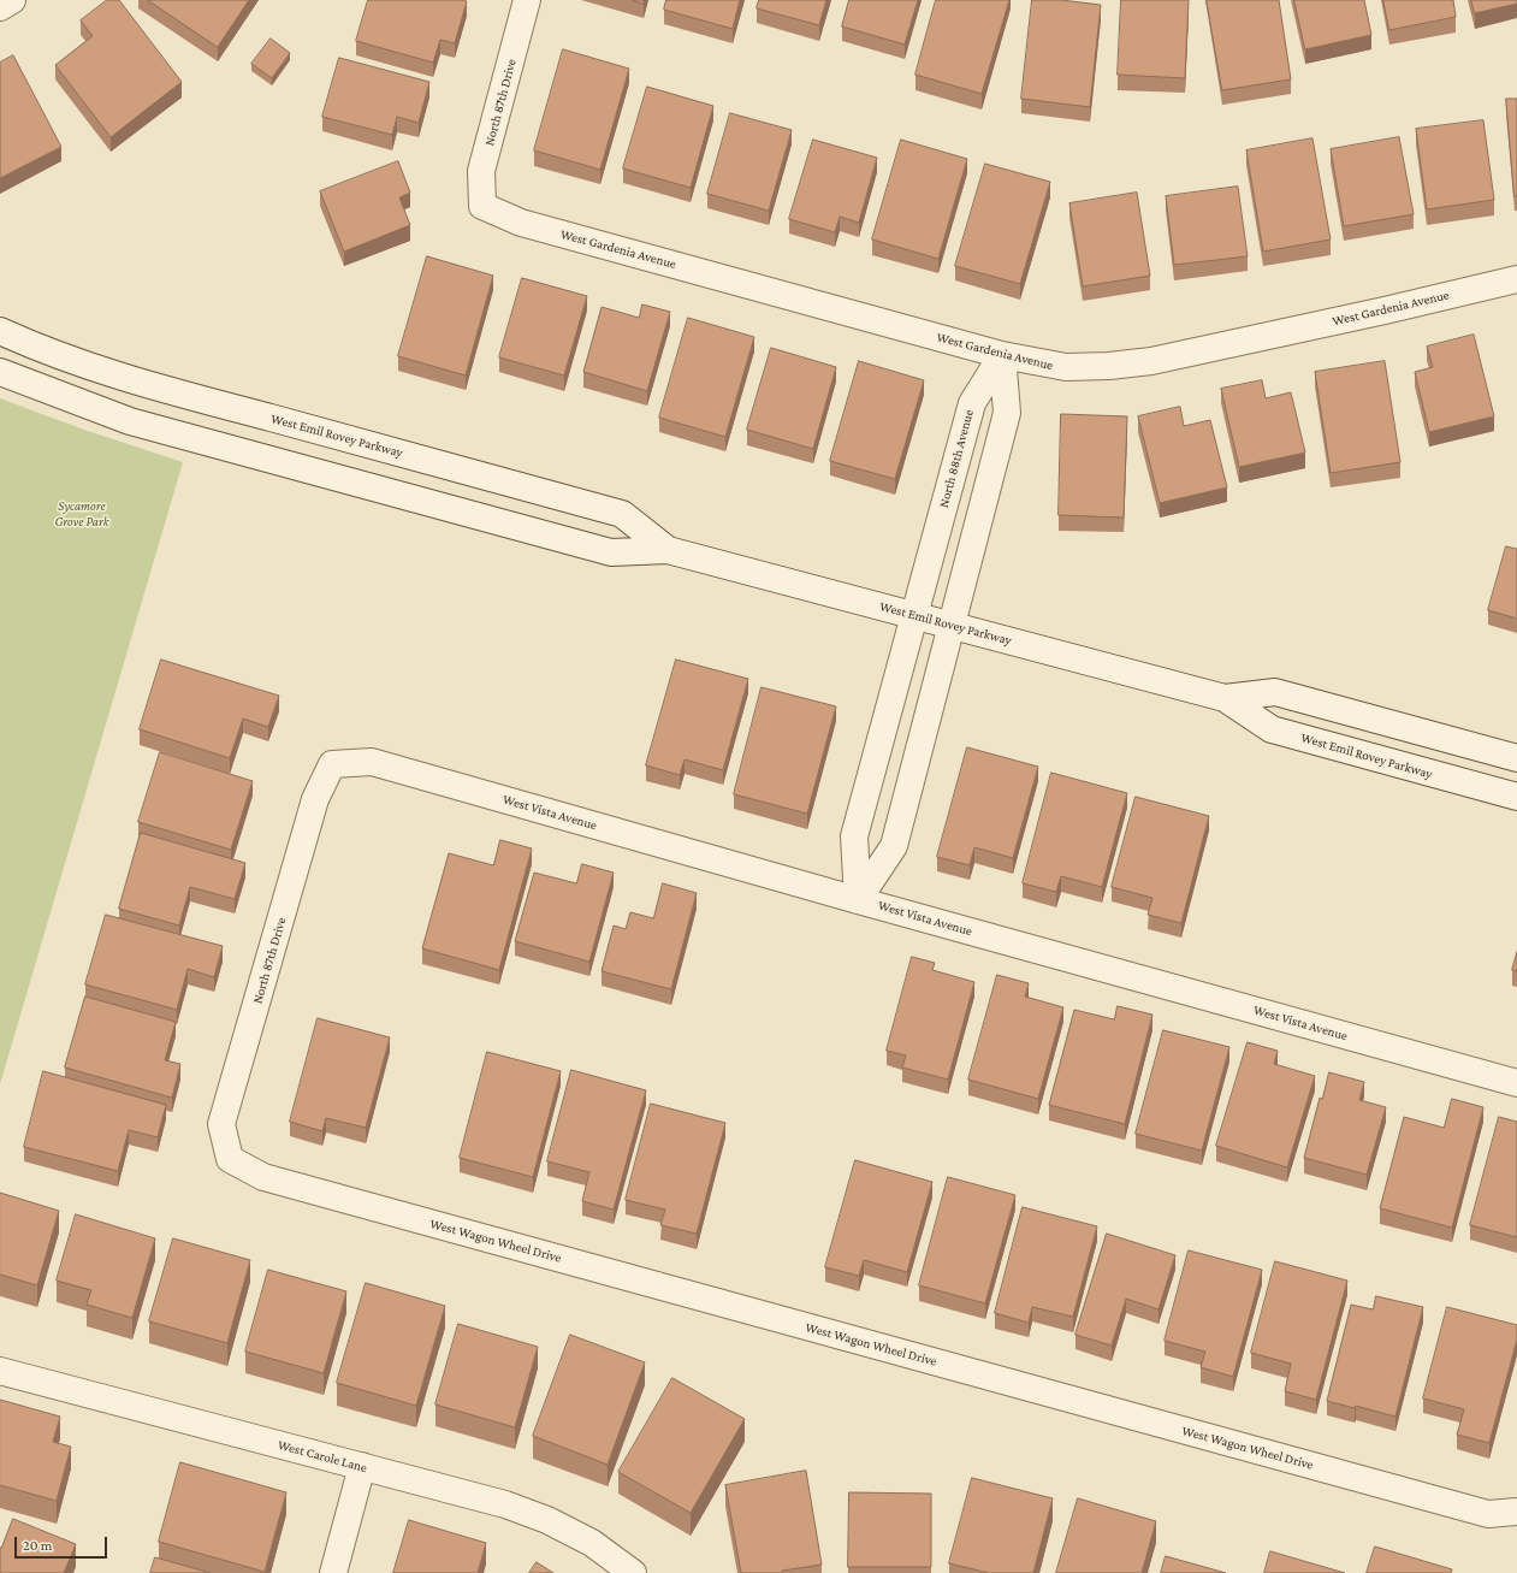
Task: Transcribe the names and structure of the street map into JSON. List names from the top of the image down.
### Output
{
  "streets": {
    "street": [
      "North 87th Drive",
      "West Gardenia Avenue",
      "West Emil Rovey Parkway",
      "North 88th Avenue",
      "West Vista Avenue",
      "West Wagon Wheel Drive",
      "West Carole Lane"
    ]
  },
  "crossings": [
    ["North 87th Drive", "West Gardenia Avenue"],
    ["North 87th Drive", "West Vista Avenue"],
    ["North 87th Drive", "West Wagon Wheel Drive"],
    ["West Gardenia Avenue", "North 88th Avenue"],
    ["West Emil Rovey Parkway", "North 88th Avenue"],
    ["North 88th Avenue", "West Vista Avenue"]
  ],
  "parks": ["Sycamore Grove Park"],
  "scale_bar": "20 m"
}
